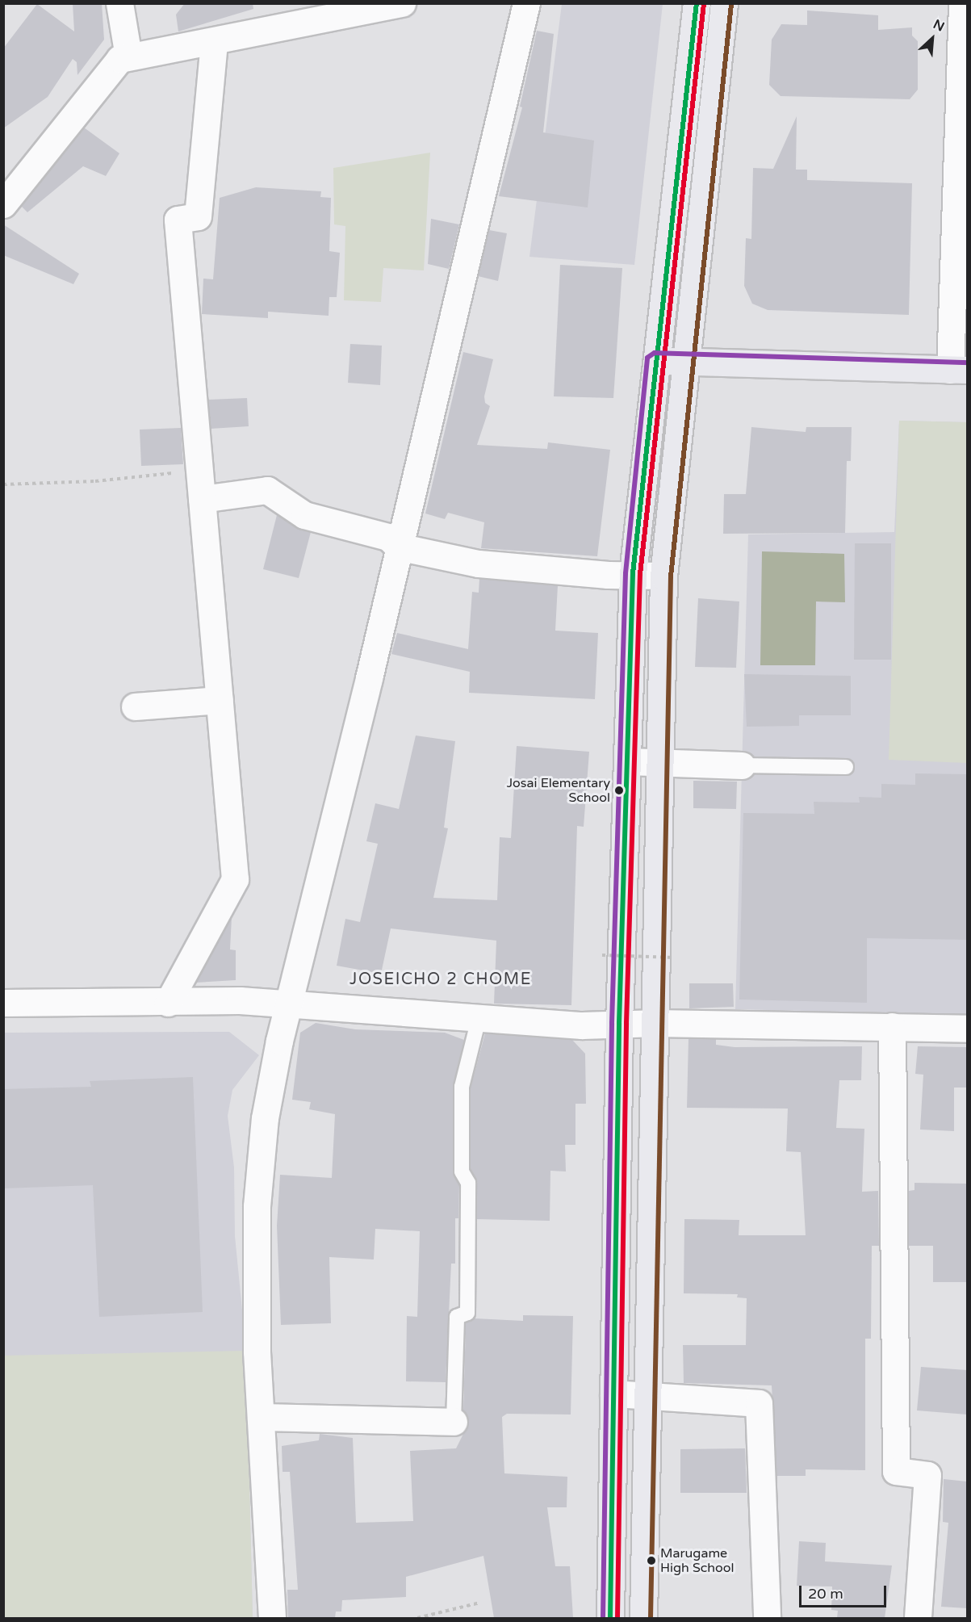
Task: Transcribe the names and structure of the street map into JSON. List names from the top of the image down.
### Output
{
  "districts": ["JOSEICHO 2 CHOME"],
  "places": ["Josai Elementary School", "Marugame High School"],
  "scale_bar": "20 m",
  "north": "top right"
}
